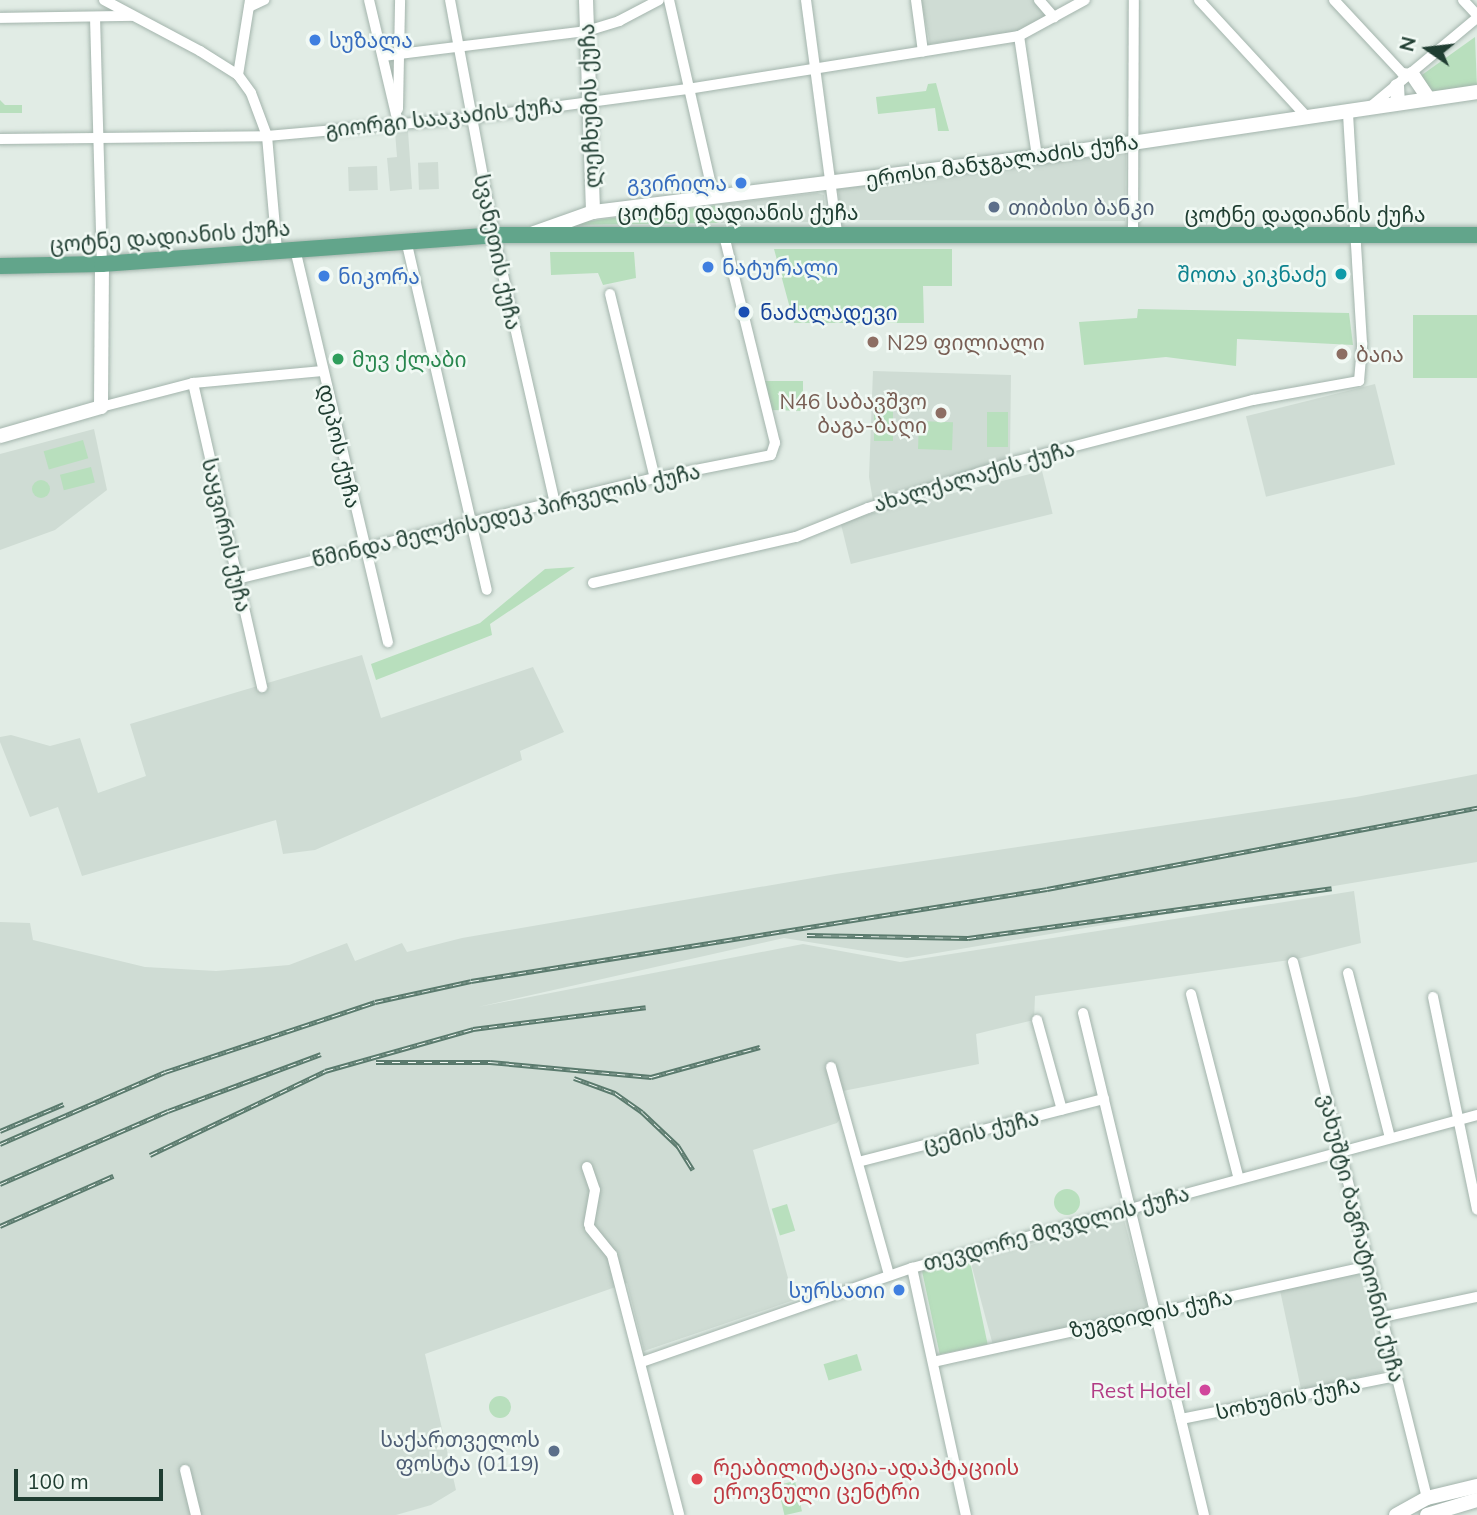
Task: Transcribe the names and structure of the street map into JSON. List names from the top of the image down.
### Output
{
  "streets": {
    "main road": ["ცოტნე დადიანის ქუჩა"],
    "street": [
      "ლეჩხუმის ქუჩა",
      "გიორგი სააკაძის ქუჩა",
      "ეროსი მანჯგალაძის ქუჩა",
      "სვანეთის ქუჩა",
      "დეპოს ქუჩა",
      "ახალქალაქის ქუჩა",
      "წმინდა მელქისედეკ პირველის ქუჩა",
      "საყვირის ქუჩა",
      "ცემის ქუჩა",
      "თევდორე მღვდლის ქუჩა",
      "ვახუშტი ბაგრატიონის ქუჩა",
      "ზუგდიდის ქუჩა",
      "სოხუმის ქუჩა"
    ]
  },
  "crossings": [
    ["ლეჩხუმის ქუჩა", "გიორგი სააკაძის ქუჩა"],
    ["ლეჩხუმის ქუჩა", "ეროსი მანჯგალაძის ქუჩა"],
    ["გიორგი სააკაძის ქუჩა", "სვანეთის ქუჩა"],
    ["ეროსი მანჯგალაძის ქუჩა", "ცოტნე დადიანის ქუჩა"],
    ["ცოტნე დადიანის ქუჩა", "სვანეთის ქუჩა"],
    ["ცოტნე დადიანის ქუჩა", "დეპოს ქუჩა"],
    ["ცოტნე დადიანის ქუჩა", "ახალქალაქის ქუჩა"],
    ["ცოტნე დადიანის ქუჩა", "წმინდა მელქისედეკ პირველის ქუჩა"],
    ["სვანეთის ქუჩა", "წმინდა მელქისედეკ პირველის ქუჩა"],
    ["დეპოს ქუჩა", "წმინდა მელქისედეკ პირველის ქუჩა"],
    ["წმინდა მელქისედეკ პირველის ქუჩა", "საყვირის ქუჩა"],
    ["თევდორე მღვდლის ქუჩა", "ვახუშტი ბაგრატიონის ქუჩა"],
    ["ვახუშტი ბაგრატიონის ქუჩა", "ზუგდიდის ქუჩა"],
    ["ვახუშტი ბაგრატიონის ქუჩა", "სოხუმის ქუჩა"]
  ],
  "places": [
    "სუზალა",
    "გვირილა",
    "თიბისი ბანკი",
    "ნატურალი",
    "შოთა კიკნაძე",
    "ნიკორა",
    "ნაძალადევი",
    "N29 ფილიალი",
    "ბაია",
    "მუვ ქლაბი",
    "N46 საბავშვო ბაგა-ბაღი",
    "სურსათი",
    "Rest Hotel",
    "საქართველოს ფოსტა (0119)",
    "რეაბილიტაცია-ადაპტაციის ეროვნული ცენტრი"
  ],
  "scale_bar": "100 m",
  "north": "left"
}
